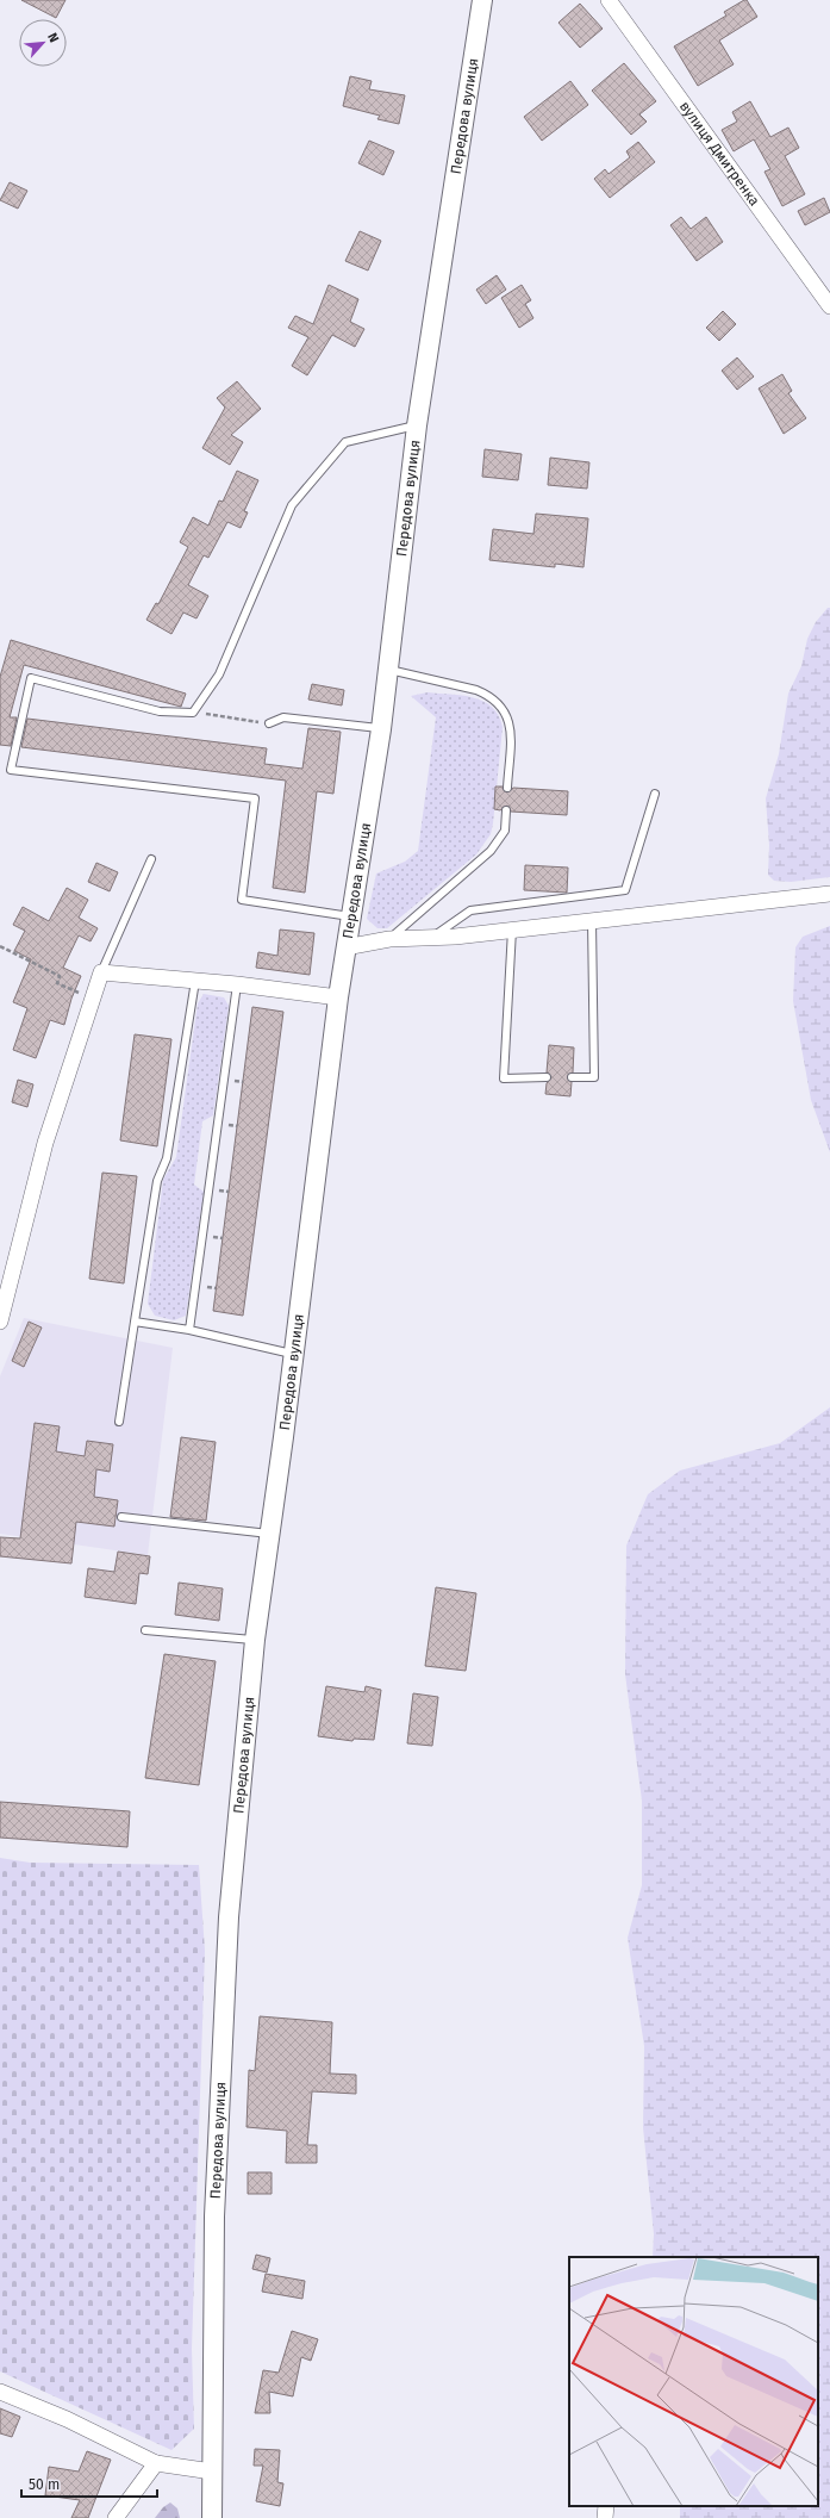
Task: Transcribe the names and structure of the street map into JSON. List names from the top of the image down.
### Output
{
  "streets": {
    "street": ["Передова вулиця", "вулиця Дмитренка"]
  },
  "scale_bar": "50 m",
  "north": "top right"
}
